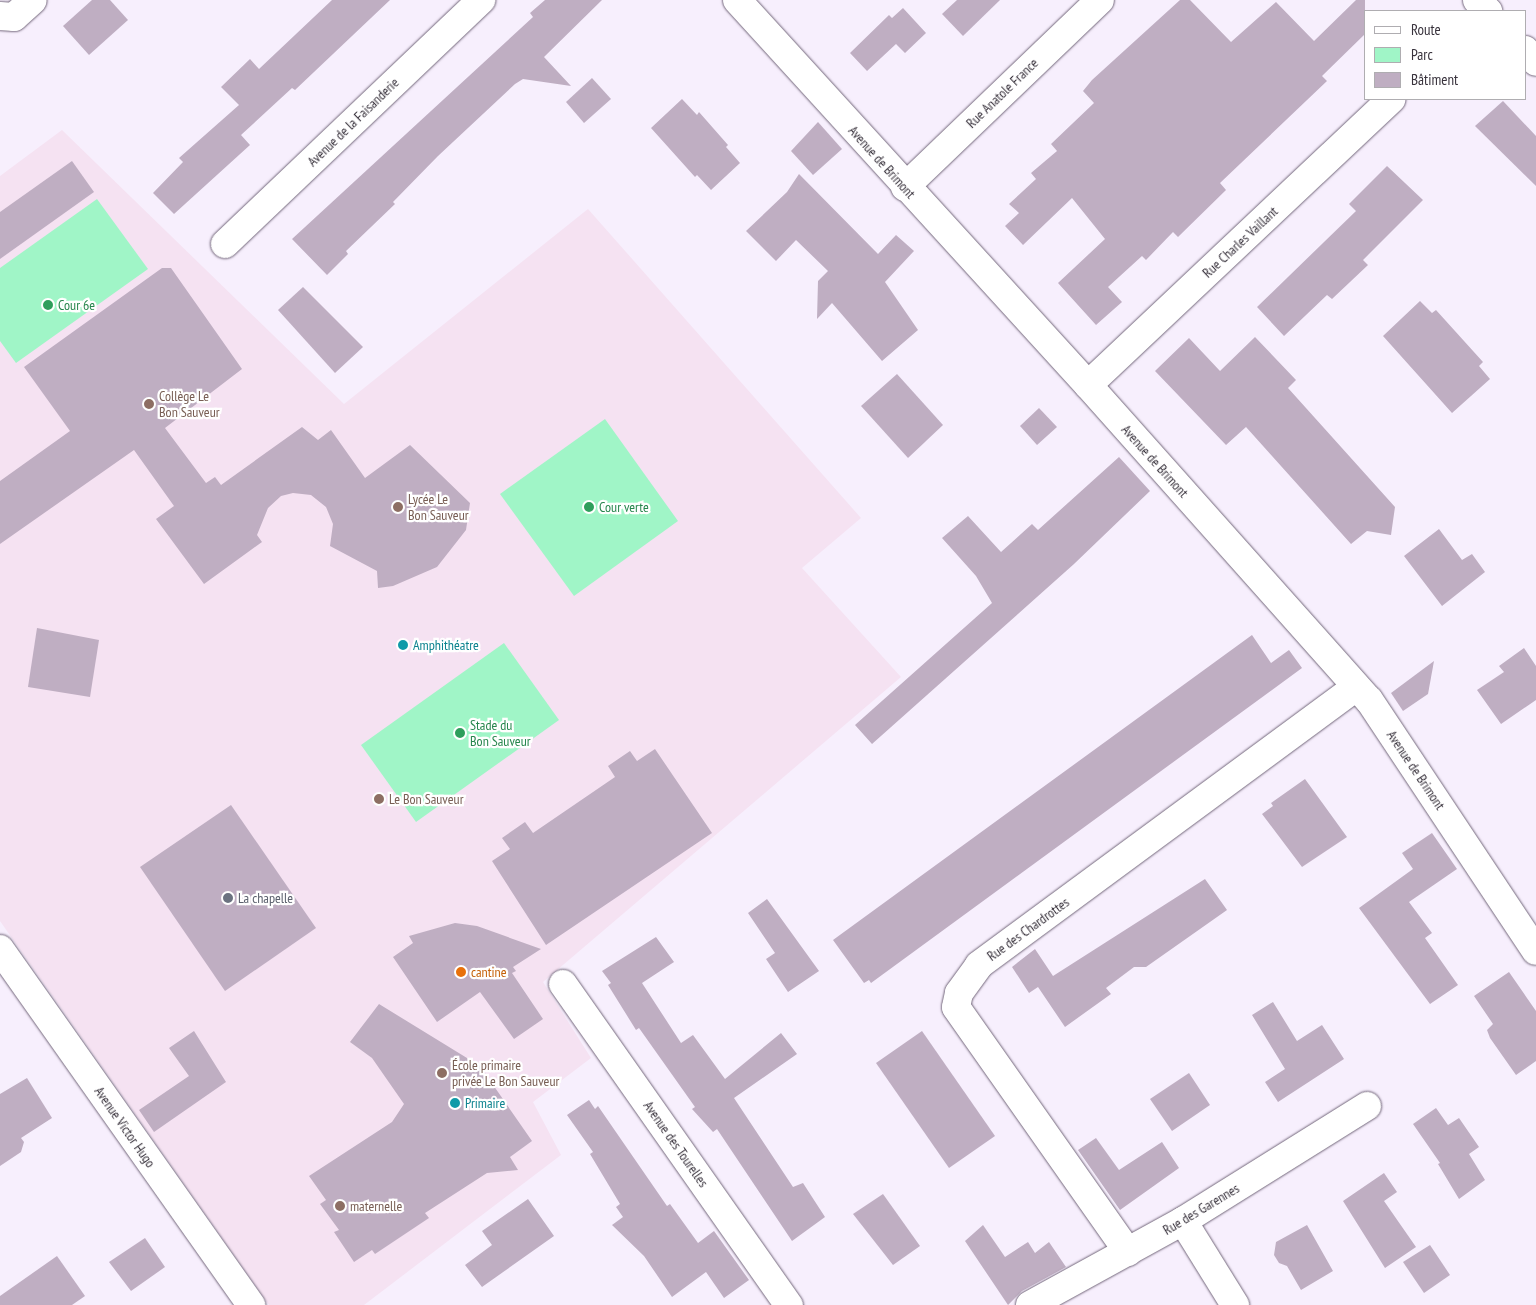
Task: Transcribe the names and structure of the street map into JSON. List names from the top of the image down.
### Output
{
  "streets": {
    "street": [
      "Rue Anatole France",
      "Avenue de la Faisanderie",
      "Avenue de Brimont",
      "Rue Charles Vaillant",
      "Rue des Chardrottes",
      "Avenue Victor Hugo",
      "Avenue des Tourelles",
      "Rue des Garennes"
    ]
  },
  "crossings": [
    ["Rue Anatole France", "Avenue de Brimont"],
    ["Avenue de Brimont", "Rue Charles Vaillant"],
    ["Avenue de Brimont", "Rue des Chardrottes"],
    ["Rue des Chardrottes", "Rue des Garennes"]
  ],
  "places": [
    "Cour 6e",
    "Collège Le Bon Sauveur",
    "Lycée Le Bon Sauveur",
    "Cour verte",
    "Amphithéatre",
    "Stade du Bon Sauveur",
    "Le Bon Sauveur",
    "La chapelle",
    "cantine",
    "École primaire privée Le Bon Sauveur",
    "Primaire",
    "maternelle"
  ],
  "legend": ["Route", "Parc", "Bâtiment"]
}
